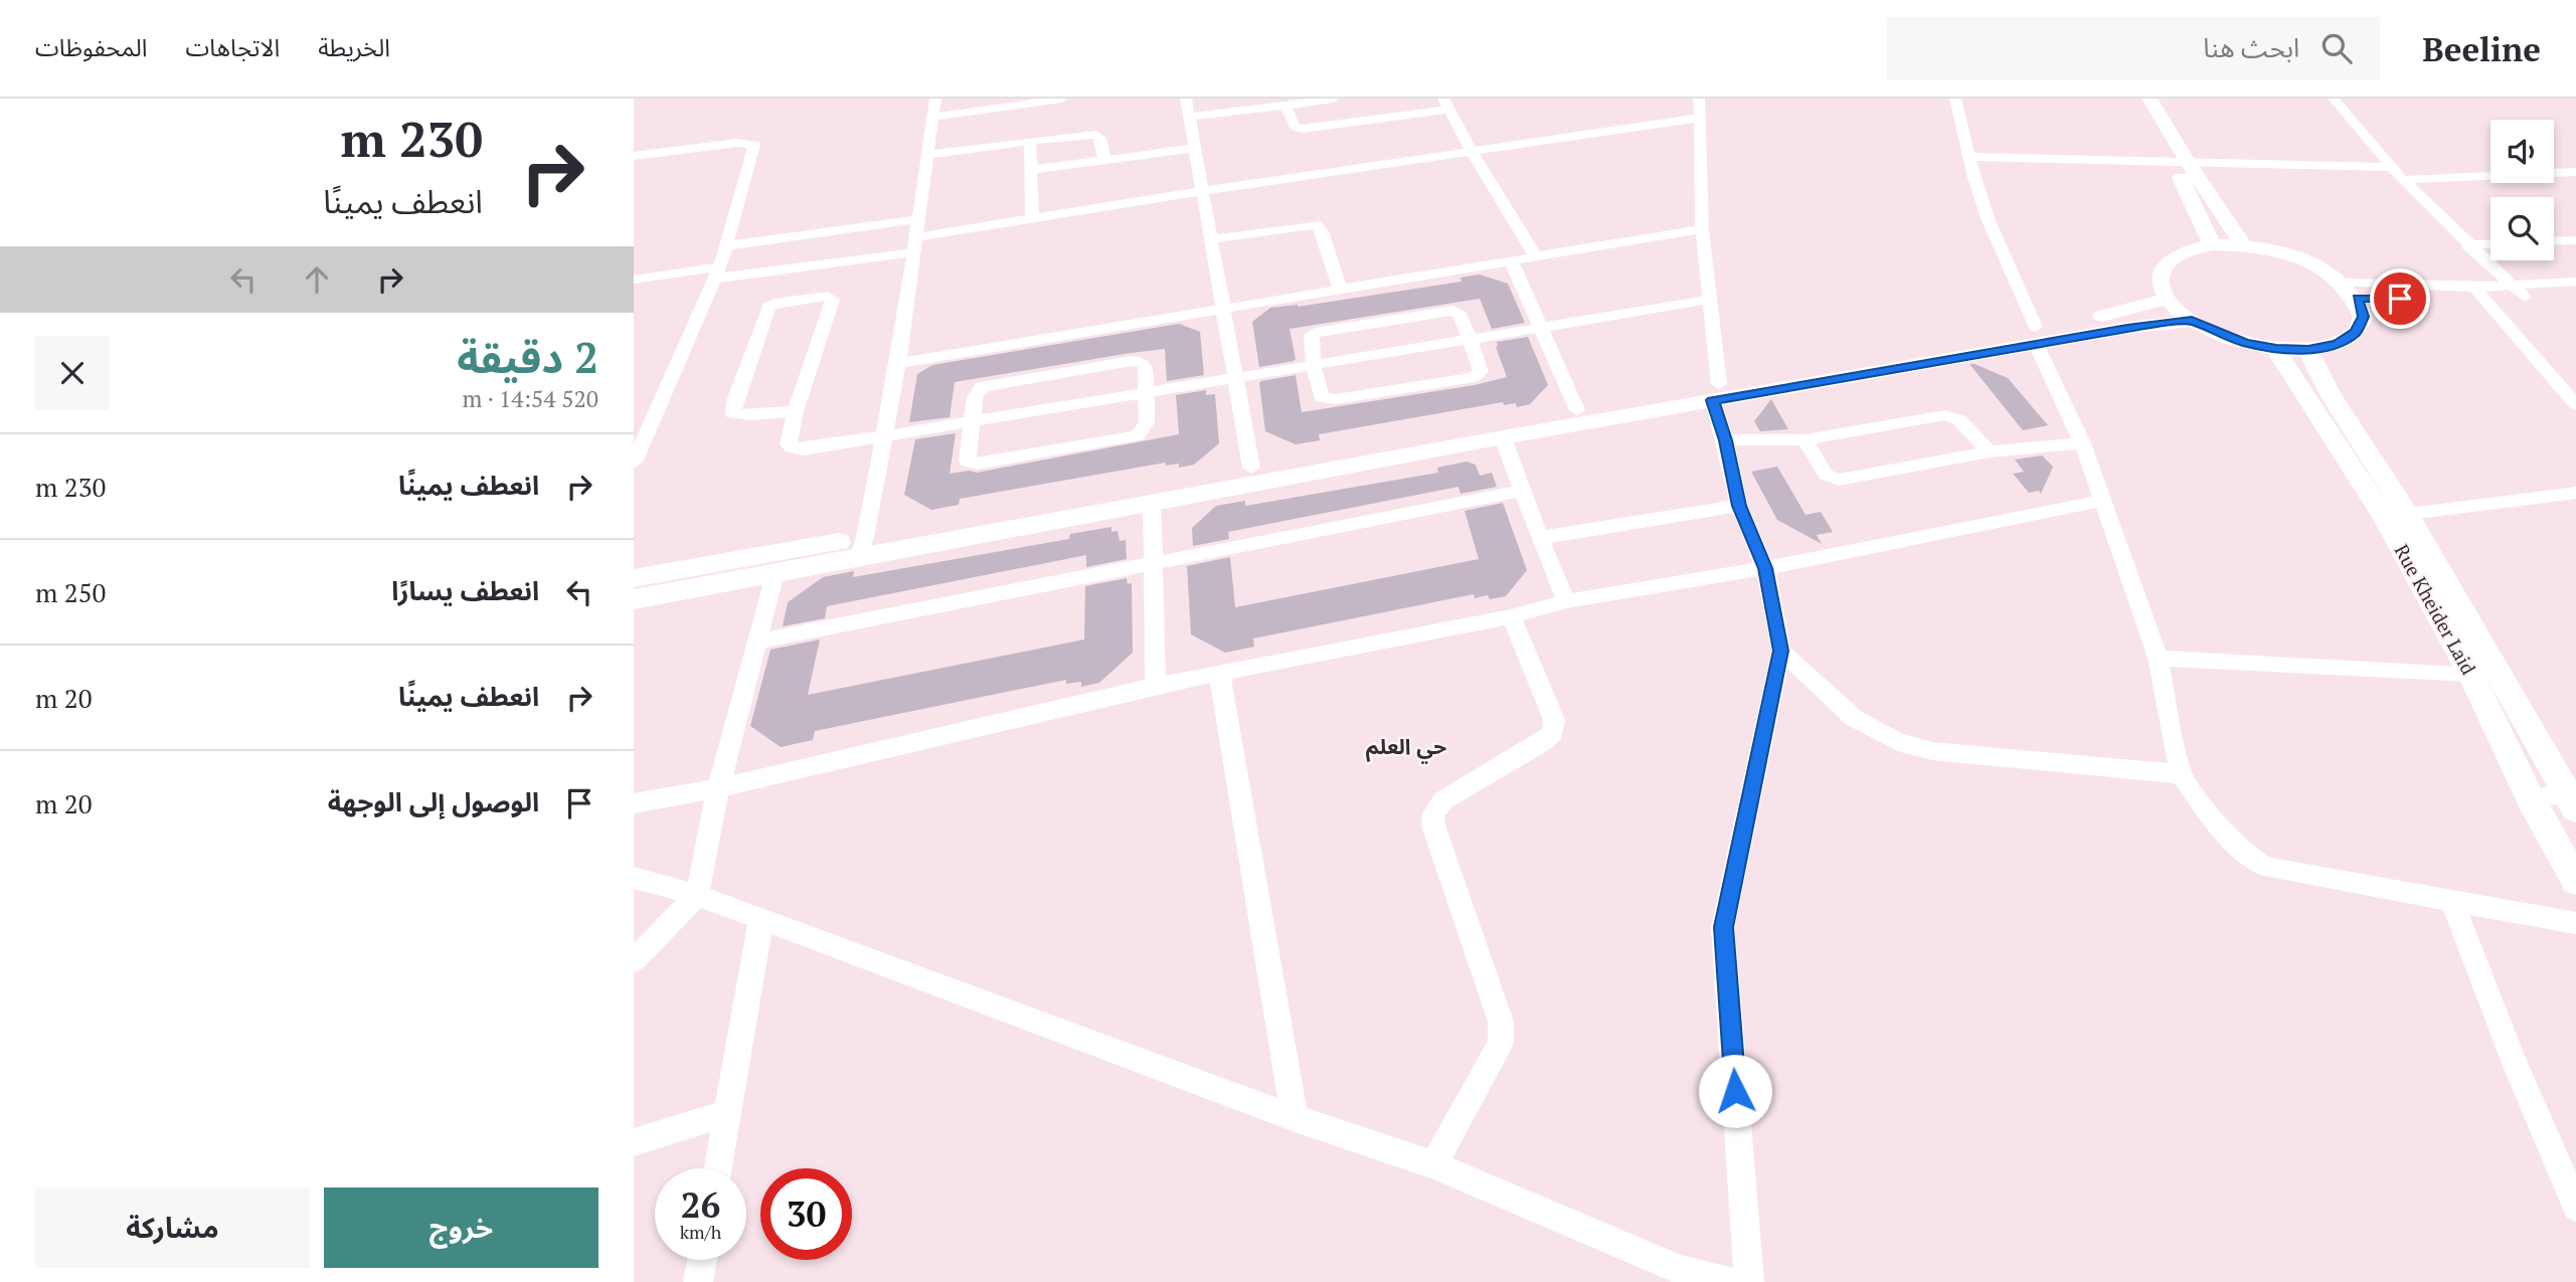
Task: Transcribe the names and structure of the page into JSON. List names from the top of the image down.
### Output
{
  "streets": {
    "street": ["Rue Kheider Laid"]
  },
  "districts": ["حي العلم"],
  "page": {
    "header": "Beeline",
    "search": "ابحث هنا",
    "nav": ["الخريطة", "الاتجاهات", "المحفوظات"],
    "turn": ["230 m", "انعطف يمينًا"],
    "heading": ["2 دقيقة", "520 m · 14:54"],
    "list": [
      {
        "name": "انعطف يمينًا",
        "value": "230 m"
      },
      {
        "name": "انعطف يسارًا",
        "value": "250 m"
      },
      {
        "name": "انعطف يمينًا",
        "value": "20 m"
      },
      {
        "name": "الوصول إلى الوجهة",
        "value": "20 m"
      }
    ],
    "speed": "26 km/h",
    "limit": "30",
    "buttons": ["خروج", "مشاركة"]
  }
}
